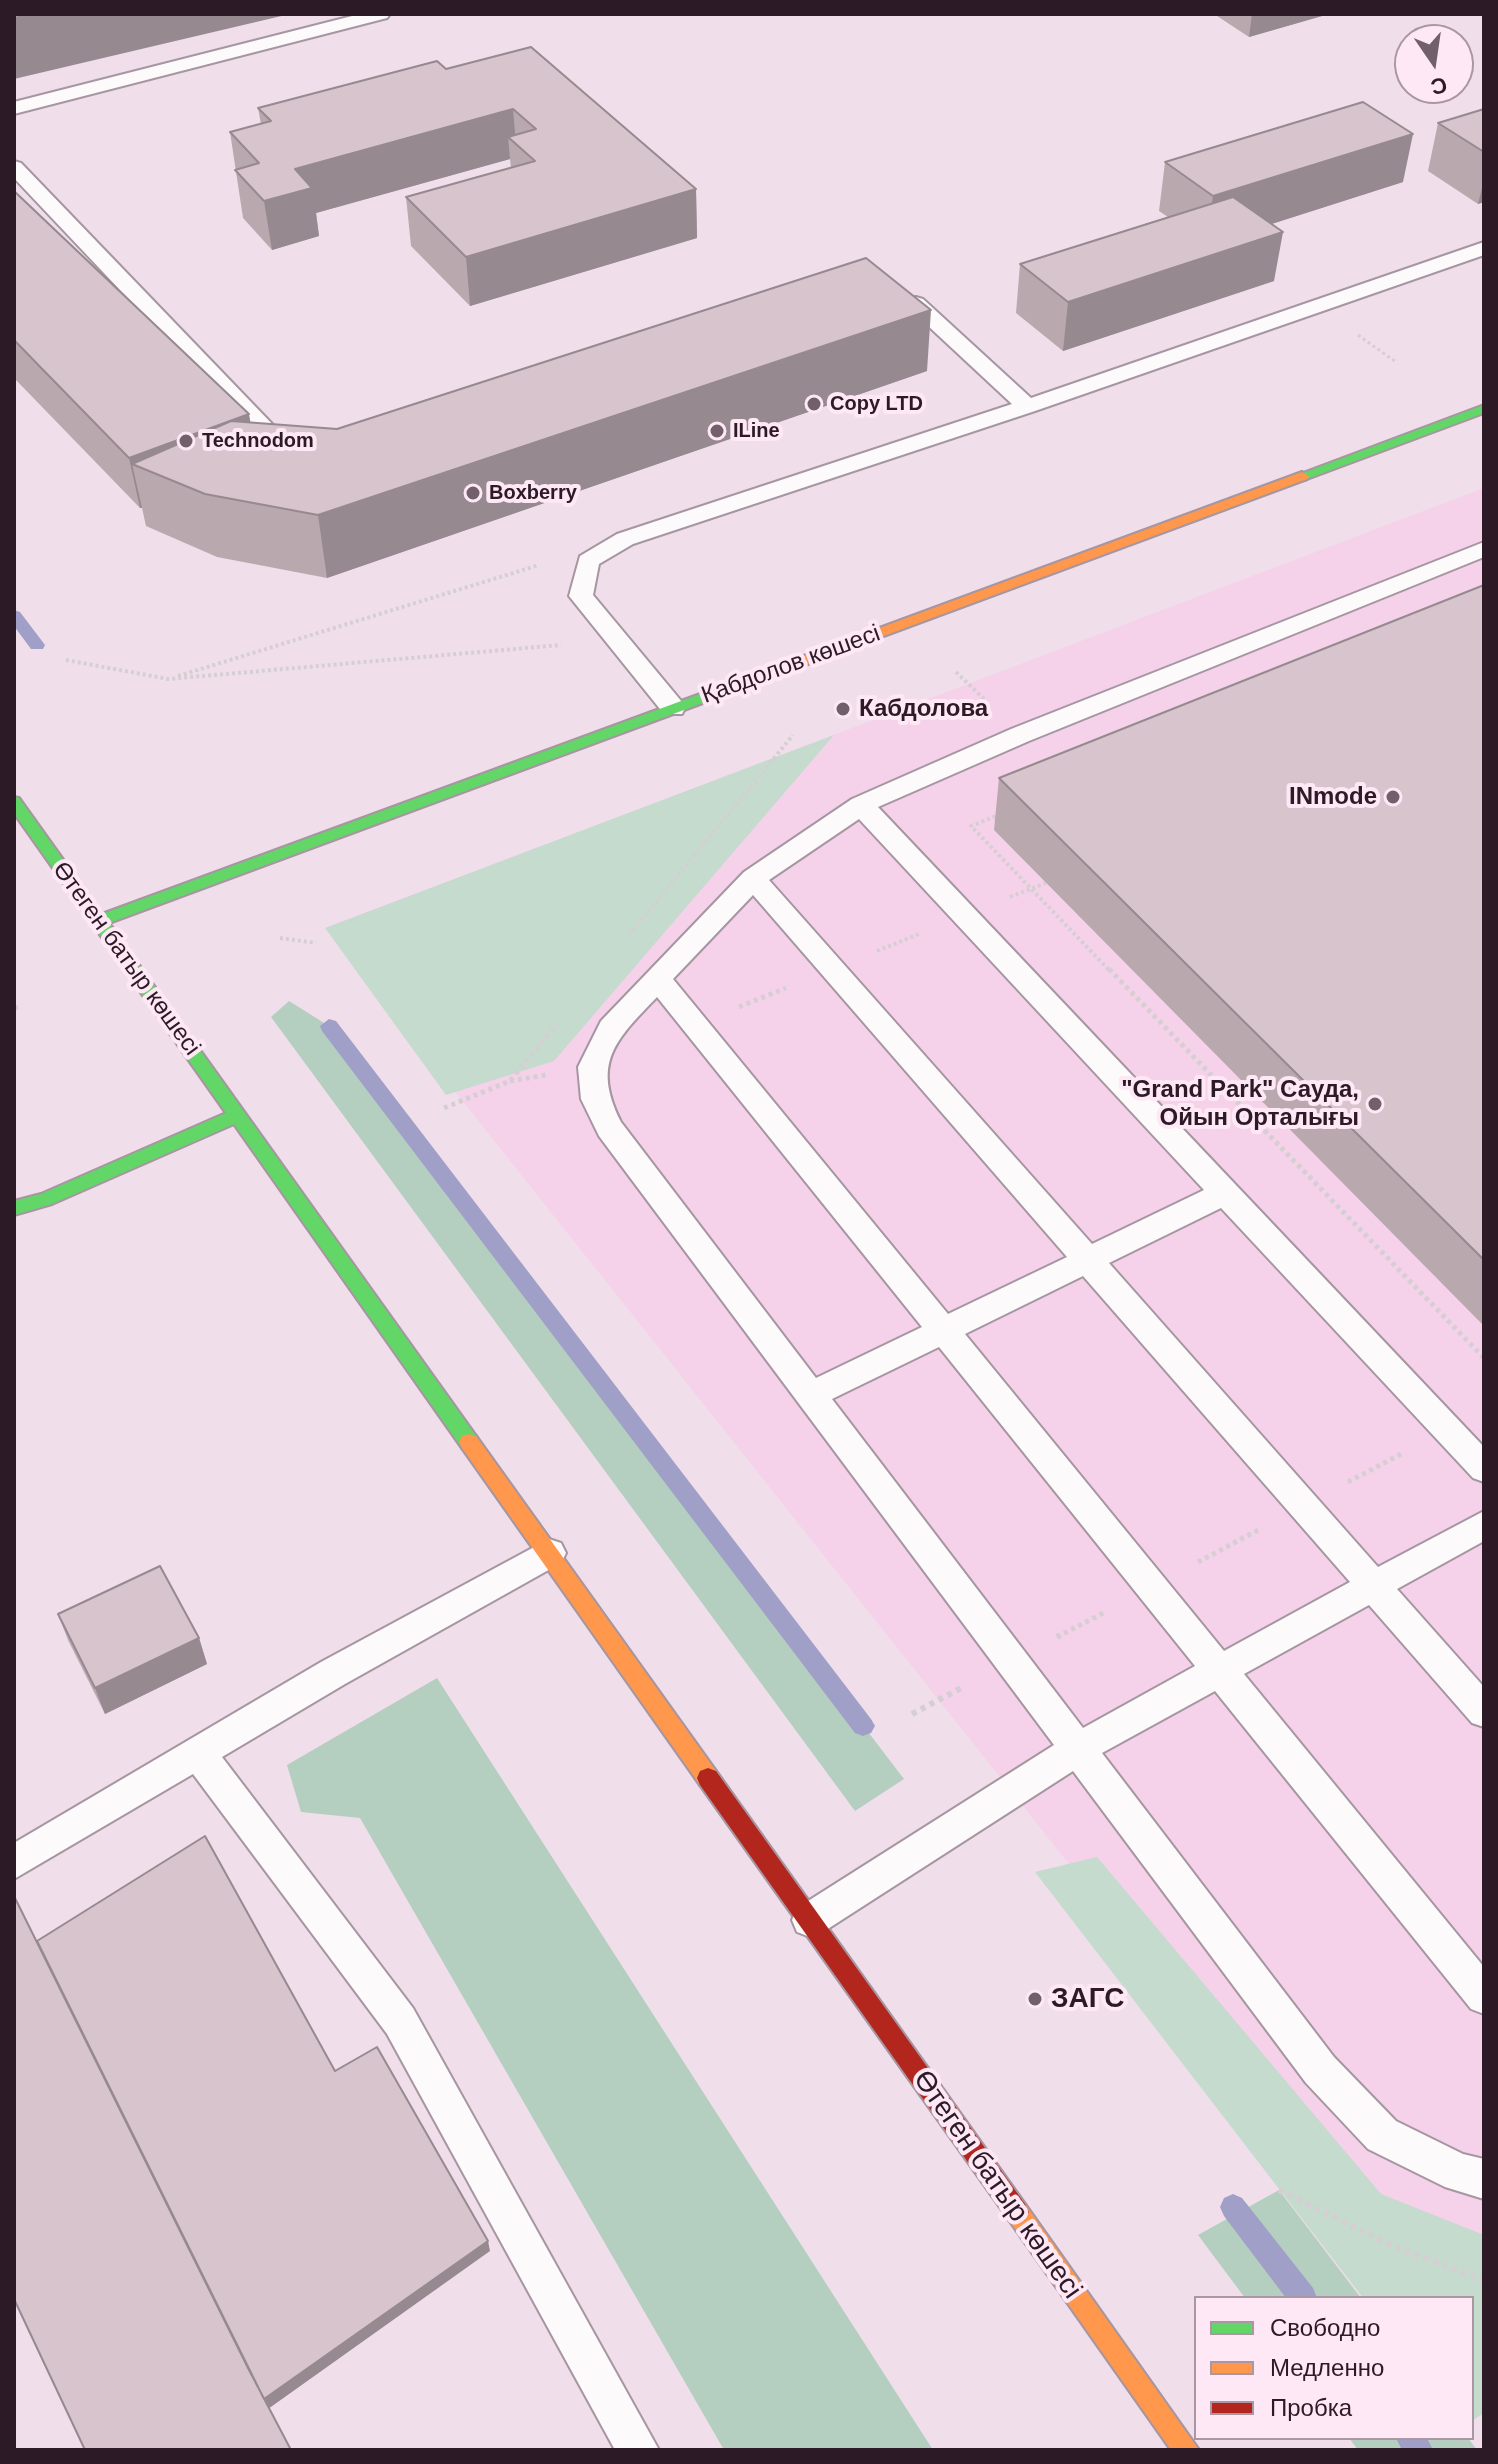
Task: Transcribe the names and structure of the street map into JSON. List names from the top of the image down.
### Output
{
  "streets": {
    "street": ["Қабдолов көшесі", "Өтеген батыр көшесі"]
  },
  "crossings": [
    ["Қабдолов көшесі", "Өтеген батыр көшесі"]
  ],
  "places": [
    "Copy LTD",
    "ILine",
    "Technodom",
    "Boxberry",
    "Кабдолова",
    "INmode",
    "\"Grand Park\" Сауда, Ойын Орталығы",
    "ЗАГС"
  ],
  "legend": ["Свободно", "Медленно", "Пробка"],
  "north": "bottom"
}
